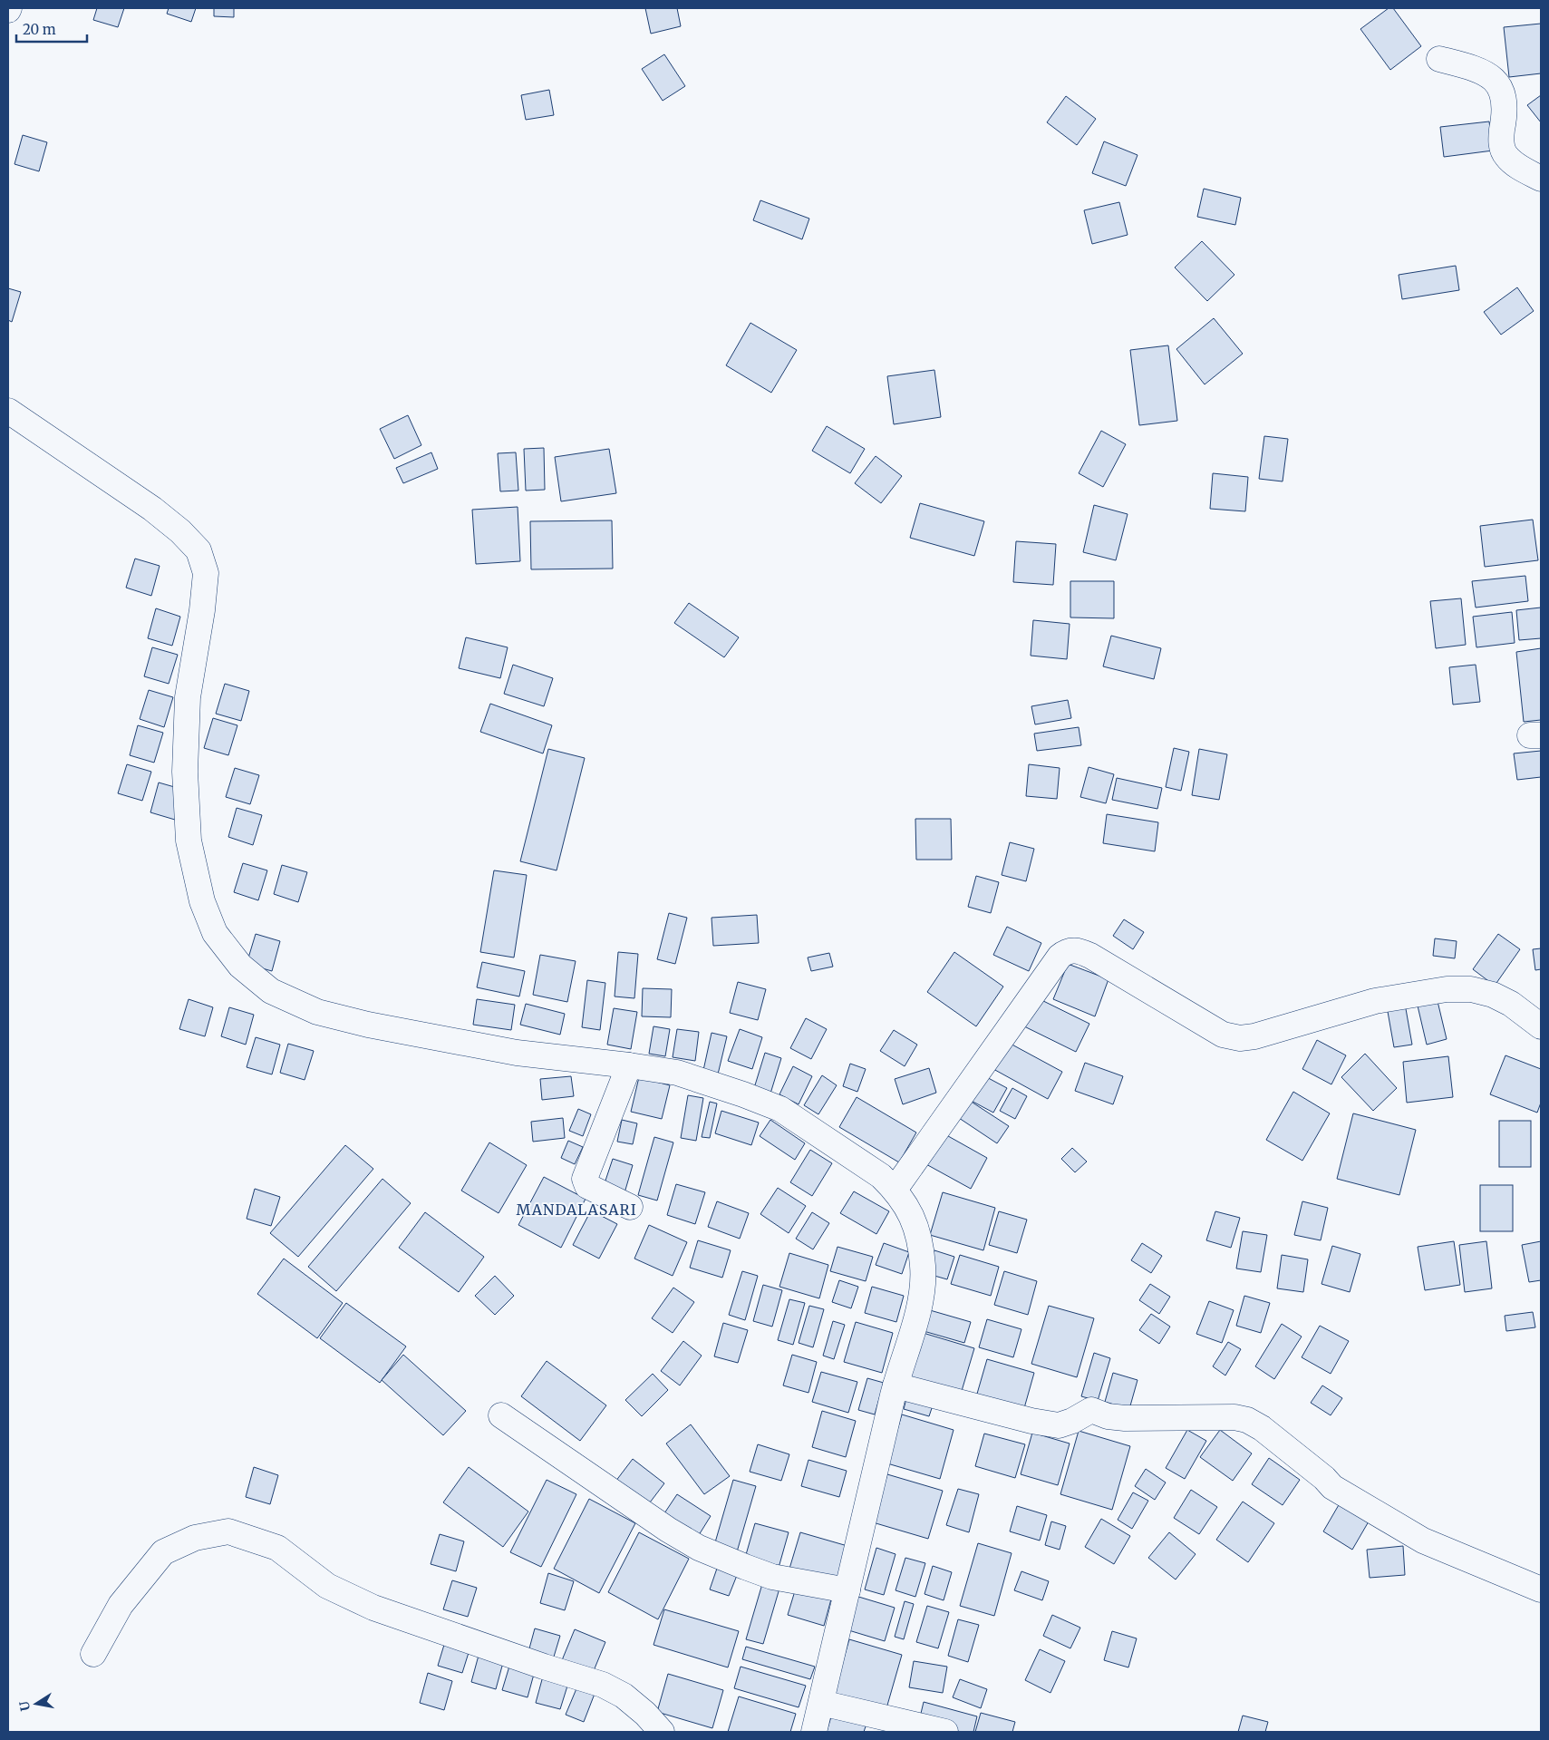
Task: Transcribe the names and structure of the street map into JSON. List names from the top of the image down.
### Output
{
  "districts": ["MANDALASARI"],
  "scale_bar": "20 m",
  "north": "left"
}
